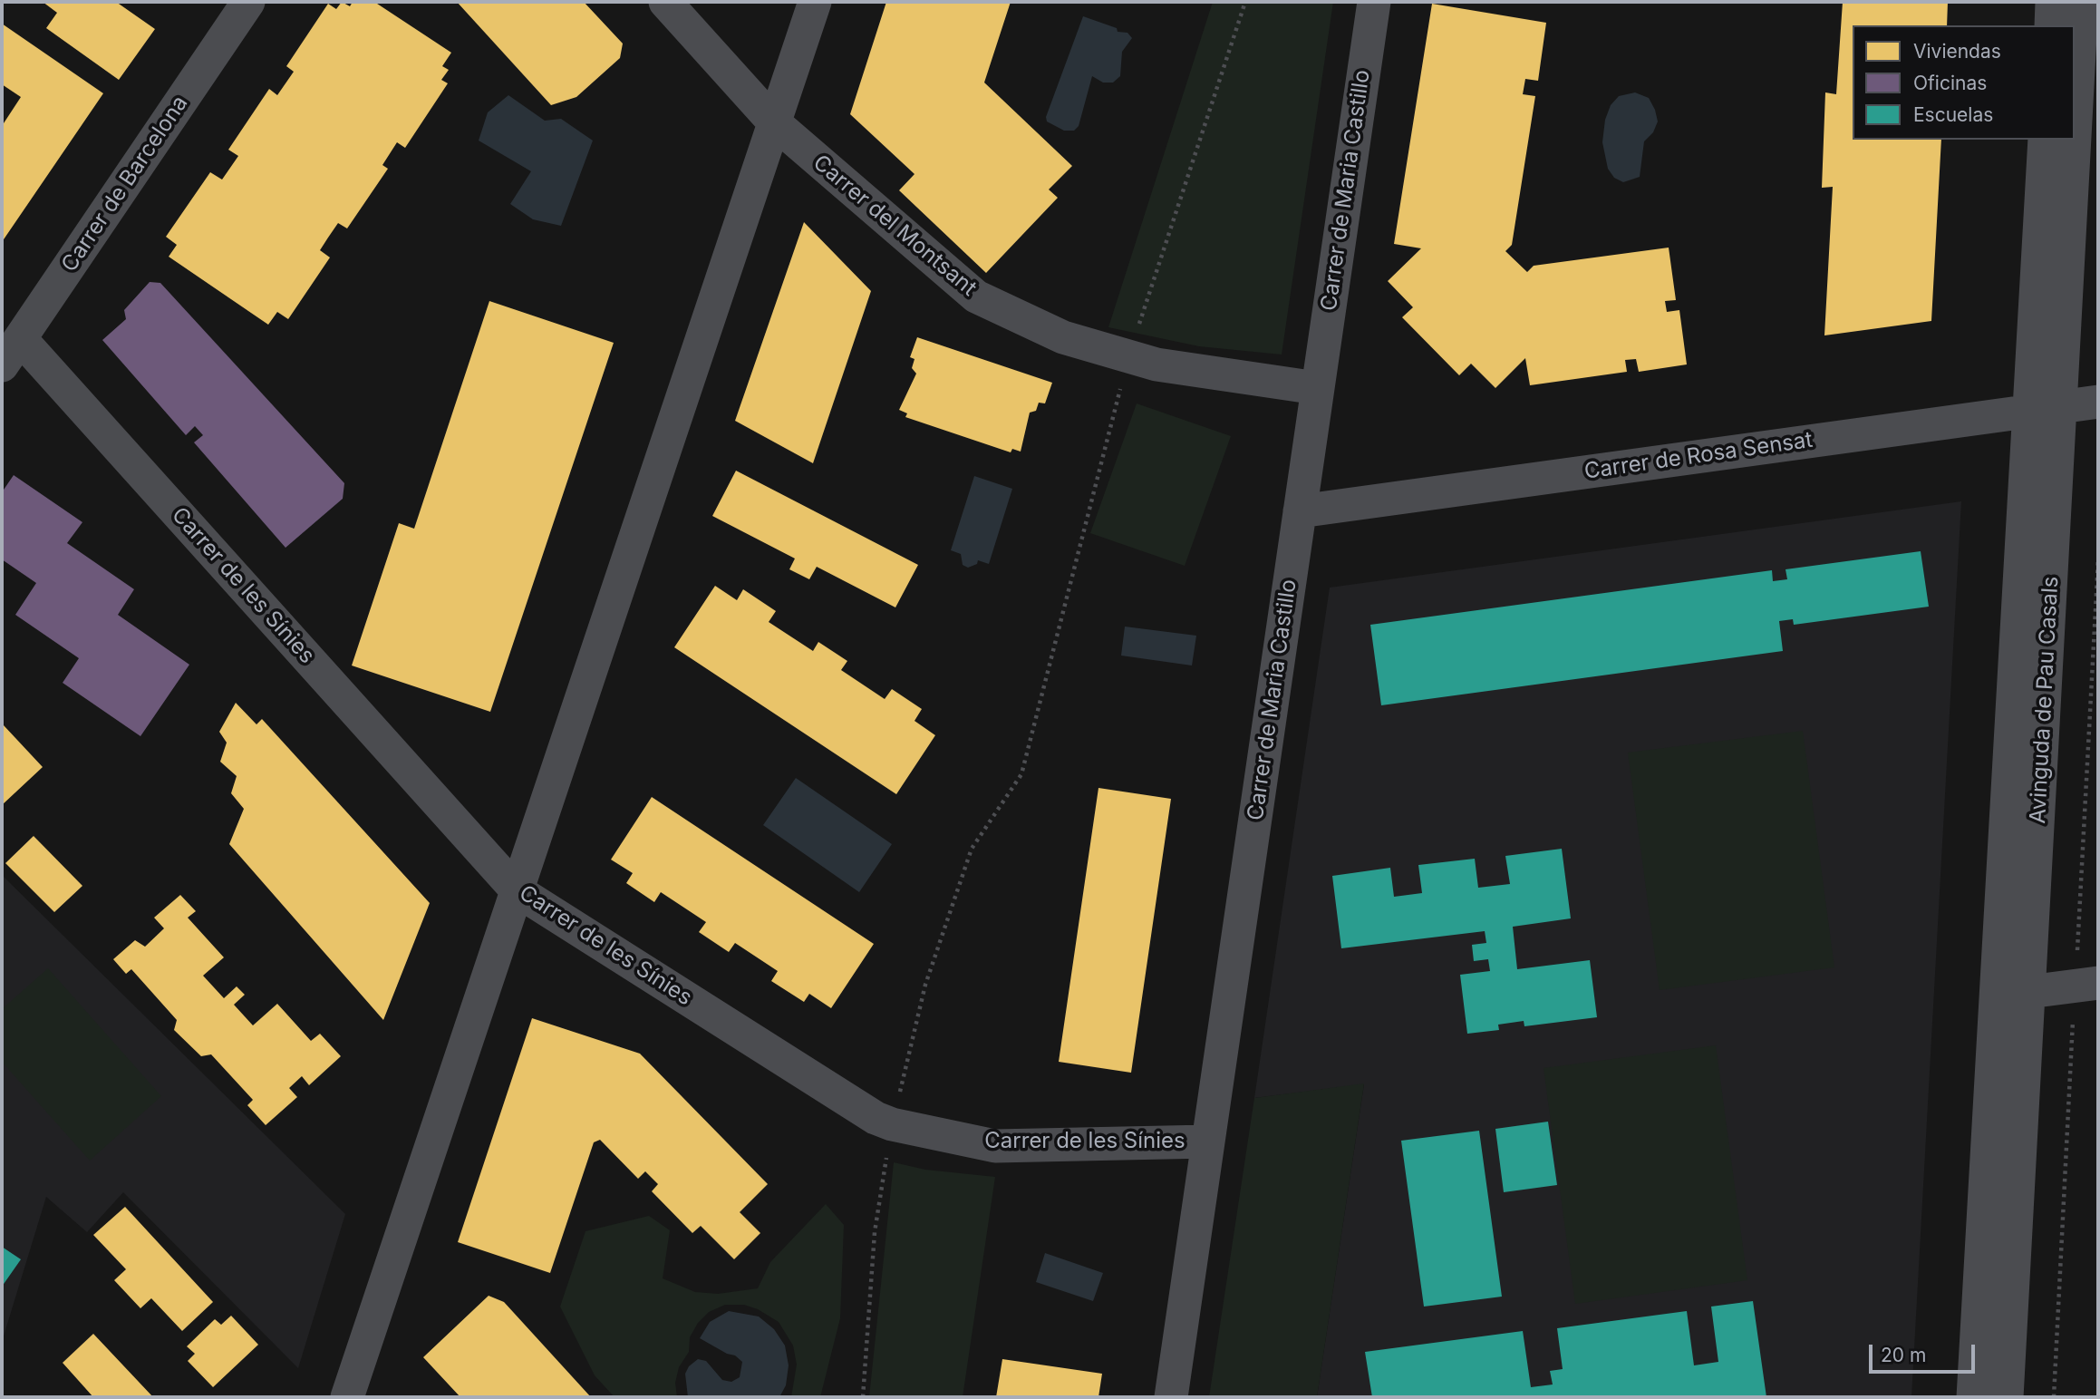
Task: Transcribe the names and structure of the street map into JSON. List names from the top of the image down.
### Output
{
  "streets": {
    "street": [
      "Carrer de Barcelona",
      "Carrer de Maria Castillo",
      "Carrer del Montsant",
      "Carrer de Rosa Sensat",
      "Carrer de les Sínies",
      "Avinguda de Pau Casals"
    ]
  },
  "crossings": [
    ["Carrer de Barcelona", "Carrer de les Sínies"],
    ["Carrer de Maria Castillo", "Carrer del Montsant"],
    ["Carrer de Maria Castillo", "Carrer de Rosa Sensat"],
    ["Carrer de Maria Castillo", "Carrer de les Sínies"],
    ["Carrer de Rosa Sensat", "Avinguda de Pau Casals"]
  ],
  "legend": ["Viviendas", "Oficinas", "Escuelas"],
  "scale_bar": "20 m"
}
